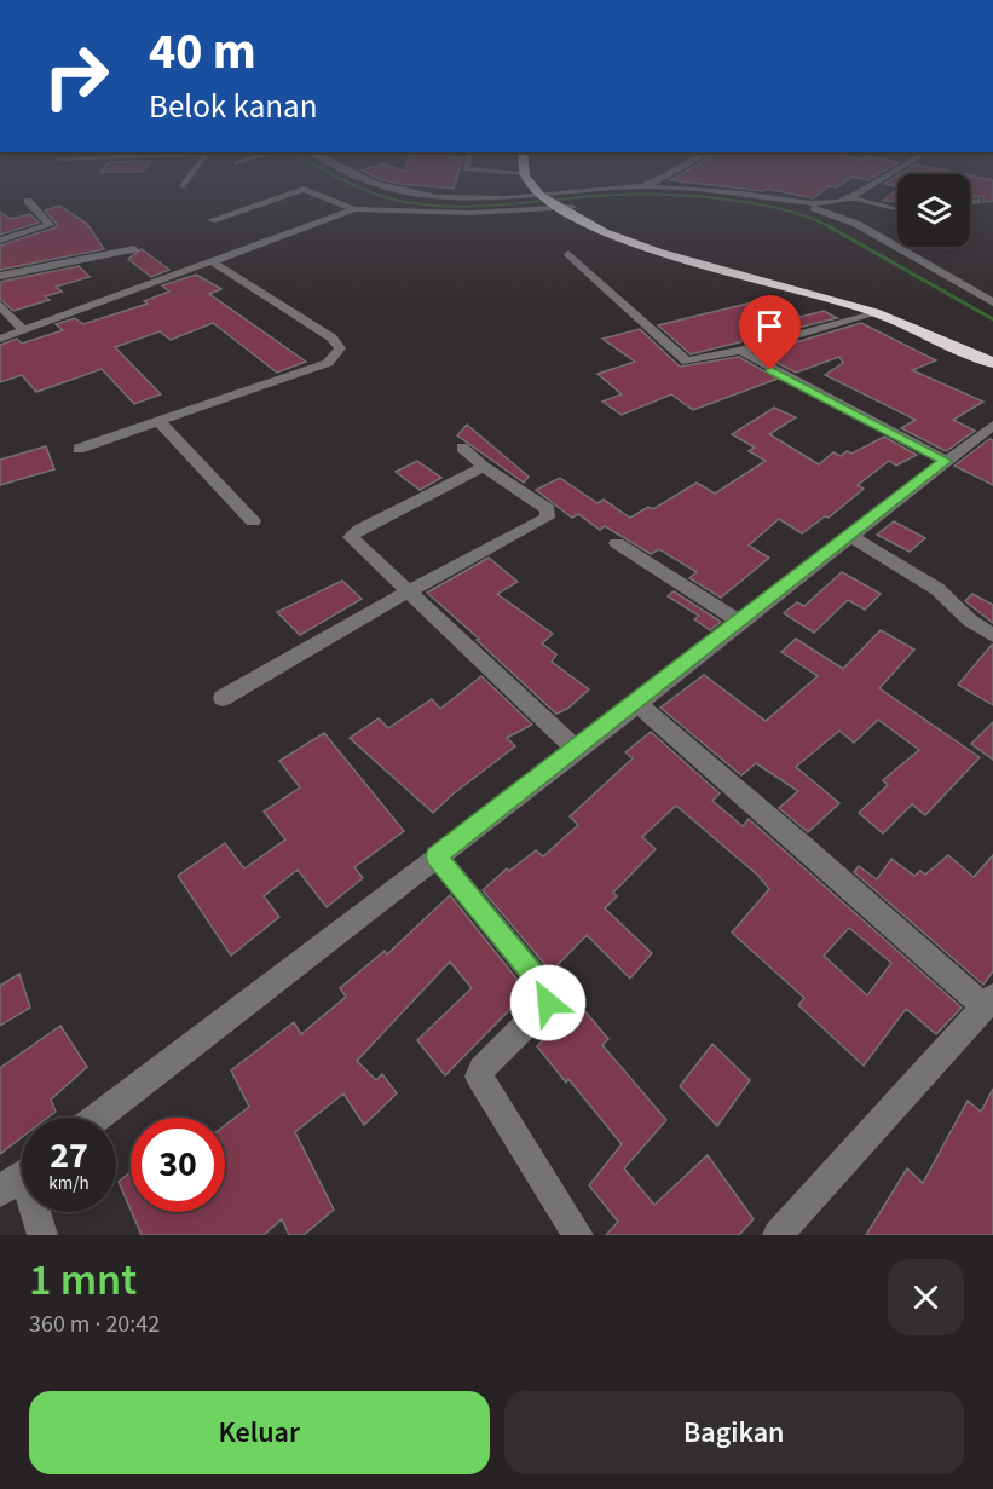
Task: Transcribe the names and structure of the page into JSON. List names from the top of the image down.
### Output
{
  "page": {
    "turn": ["40 m", "Belok kanan"],
    "speed": "27 km/h",
    "limit": "30",
    "heading": ["1 mnt", "360 m · 20:42"],
    "buttons": ["Keluar", "Bagikan"]
  }
}
